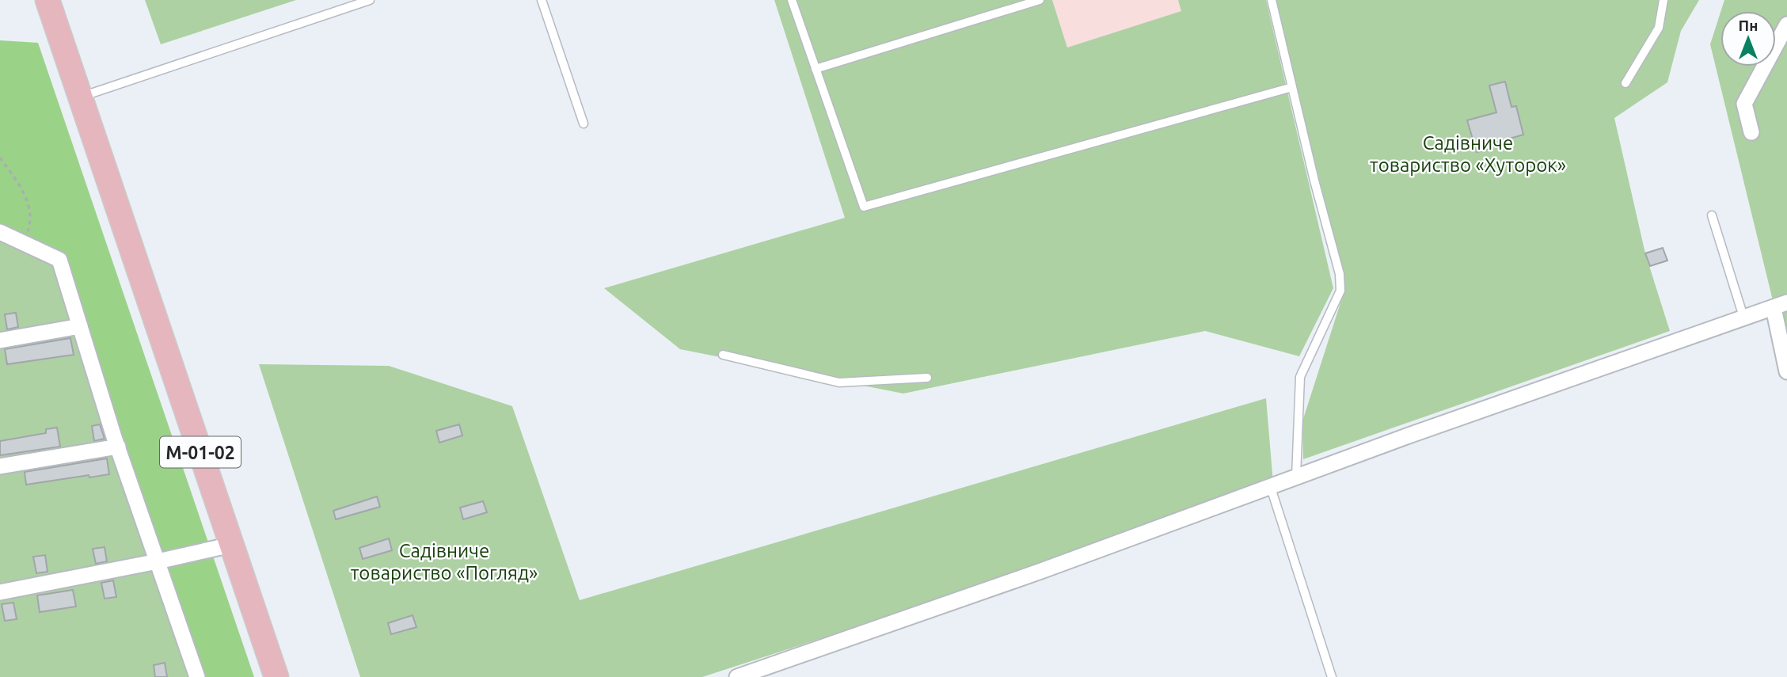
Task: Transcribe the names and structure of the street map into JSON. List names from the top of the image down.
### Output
{
  "streets": {
    "main road": ["М-01-02"]
  },
  "parks": ["Садівниче товариство «Хуторок»", "Садівниче товариство «Погляд»"],
  "north": "top"
}
